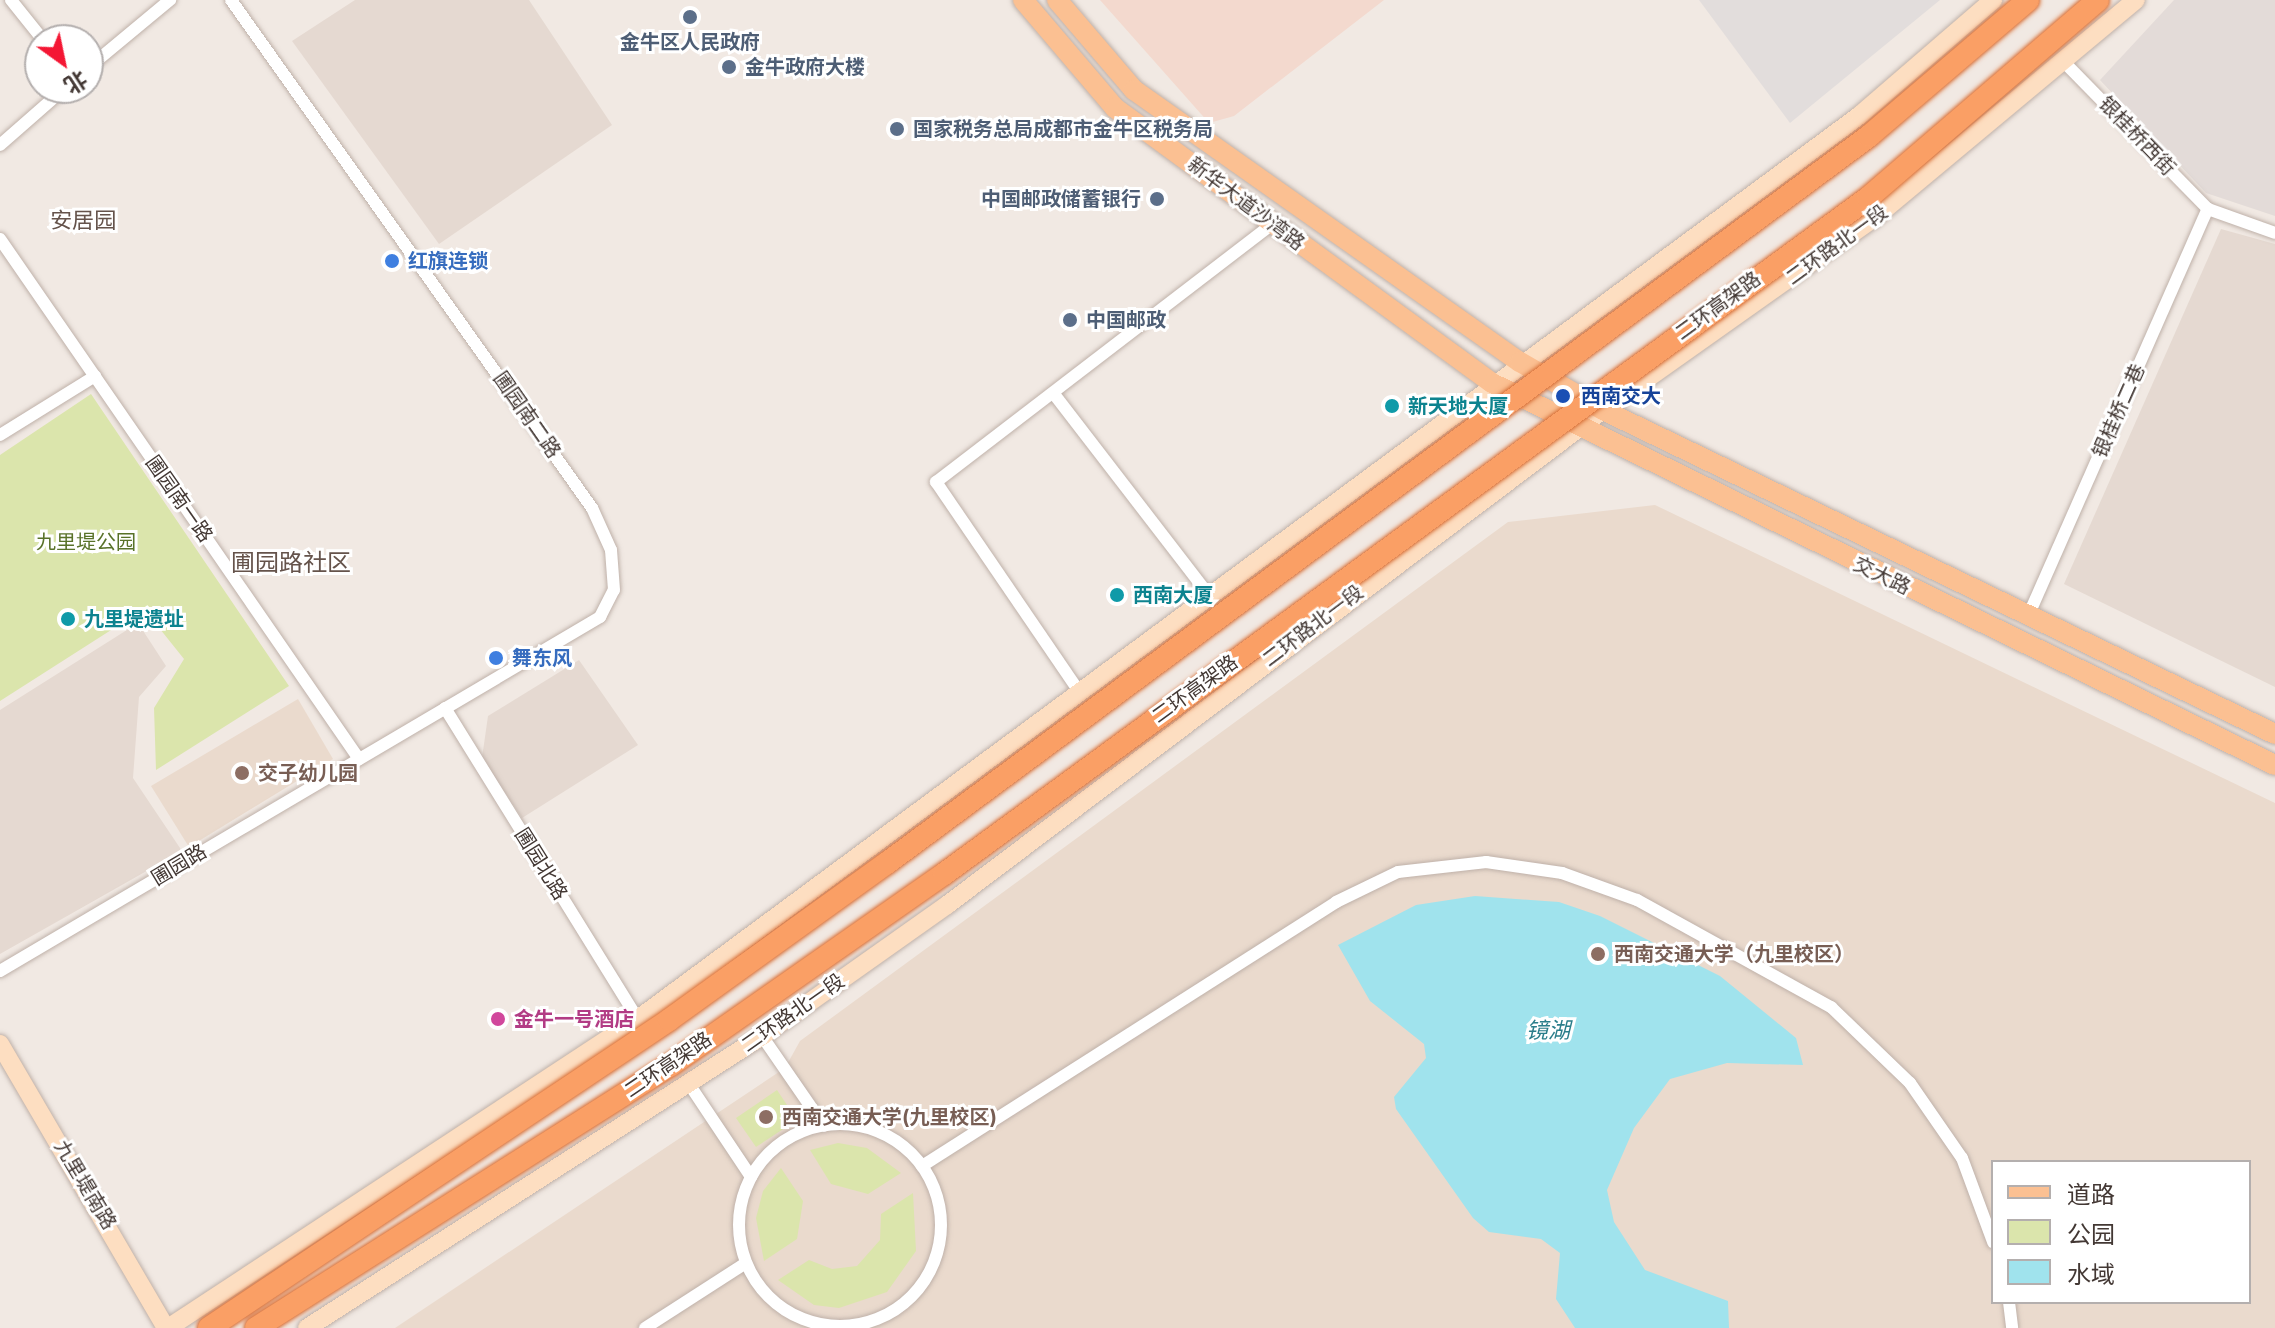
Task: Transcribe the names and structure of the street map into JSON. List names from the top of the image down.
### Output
{
  "streets": {
    "highway": ["二环高架路"],
    "main road": [
      "新华大道沙湾路",
      "二环路北一段",
      "交大路",
      "九里堤南路"
    ],
    "street": [
      "银桂桥西街",
      "银桂桥二巷",
      "圃园南二路",
      "圃园南一路",
      "圃园北路",
      "圃园路"
    ]
  },
  "crossings": [
    ["银桂桥西街", "二环路北一段"],
    ["银桂桥西街", "银桂桥二巷"],
    ["新华大道沙湾路", "交大路"],
    ["二环路北一段", "交大路"],
    ["银桂桥二巷", "交大路"],
    ["圃园南二路", "圃园南一路"],
    ["圃园南二路", "圃园北路"],
    ["圃园南二路", "圃园路"],
    ["圃园南一路", "圃园路"]
  ],
  "districts": ["安居园", "圃园路社区"],
  "water": ["镜湖"],
  "parks": ["九里堤公园"],
  "places": [
    "金牛区人民政府",
    "金牛政府大楼",
    "国家税务总局成都市金牛区税务局",
    "中国邮政储蓄银行",
    "红旗连锁",
    "中国邮政",
    "西南交大",
    "新天地大厦",
    "西南大厦",
    "九里堤遗址",
    "舞东风",
    "交子幼儿园",
    "西南交通大学（九里校区）",
    "金牛一号酒店",
    "西南交通大学(九里校区)"
  ],
  "legend": ["道路", "公园", "水域"],
  "north": "bottom right"
}
